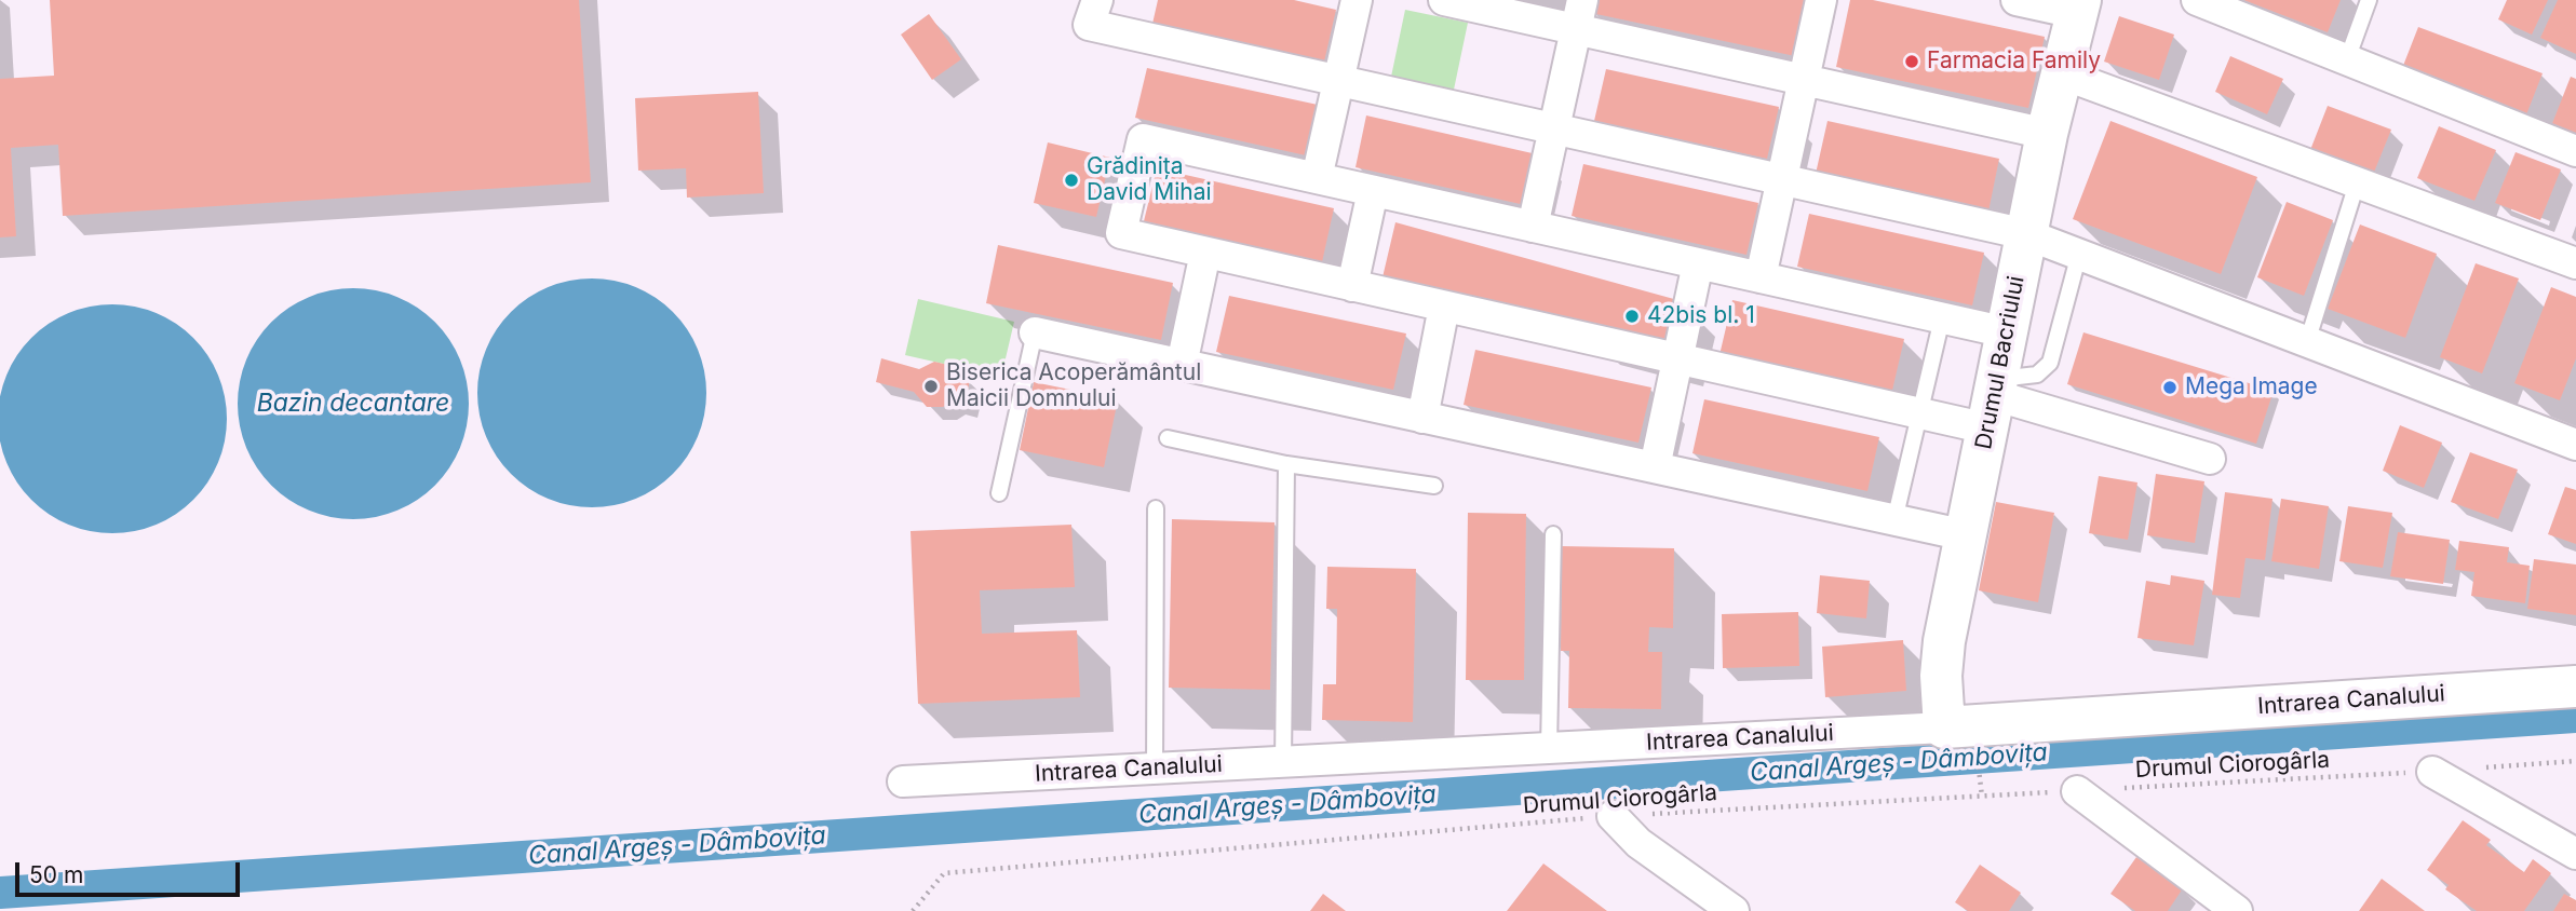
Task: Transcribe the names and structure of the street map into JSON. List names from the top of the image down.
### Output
{
  "streets": {
    "street": ["Drumul Bacriului", "Intrarea Canalului"],
    "path": ["Drumul Ciorogârla"]
  },
  "crossings": [
    ["Drumul Bacriului", "Intrarea Canalului"]
  ],
  "water": ["Bazin decantare", "Canal Argeș - Dâmbovița"],
  "places": [
    "Farmacia Family",
    "Grădinița David Mihai",
    "42bis bl. 1",
    "Biserica Acoperământul Maicii Domnului",
    "Mega Image"
  ],
  "scale_bar": "50 m"
}
